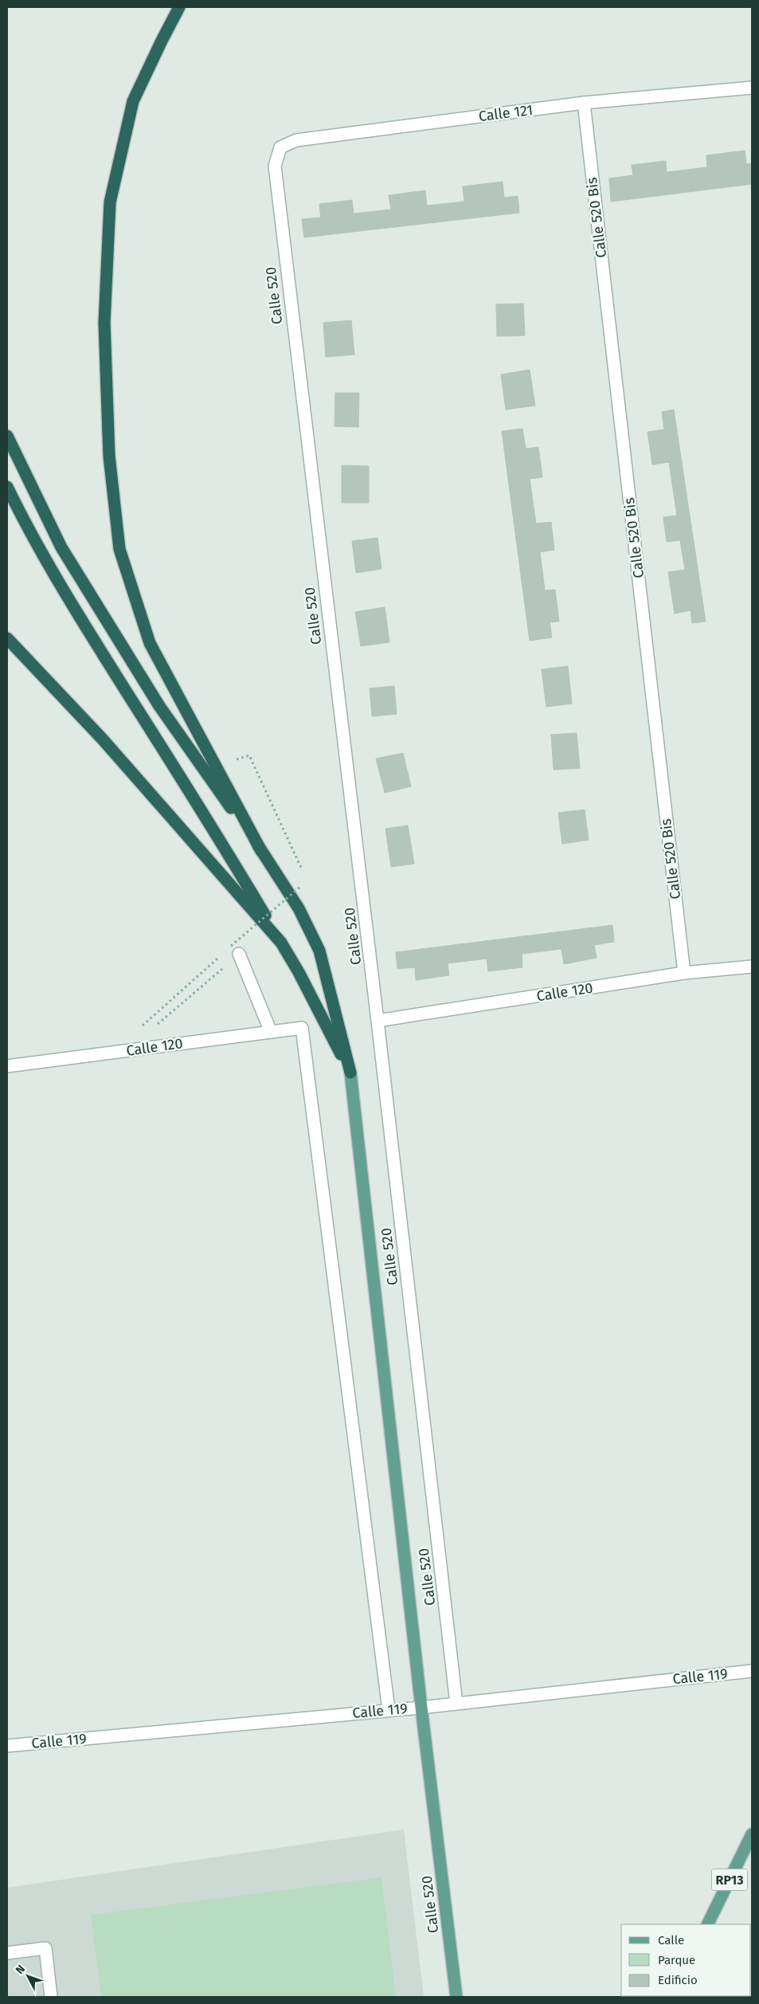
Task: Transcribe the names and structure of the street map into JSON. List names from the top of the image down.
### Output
{
  "streets": {
    "main road": ["Calle 520", "RP13"],
    "street": [
      "Calle 121",
      "Calle 520 Bis",
      "Calle 120",
      "Calle 119"
    ]
  },
  "crossings": [
    ["Calle 121", "Calle 520 Bis"],
    ["Calle 121", "Calle 520"],
    ["Calle 520 Bis", "Calle 120"],
    ["Calle 520", "Calle 120"],
    ["Calle 520", "Calle 119"],
    ["Calle 120", "Calle 119"]
  ],
  "legend": ["Calle", "Parque", "Edificio"],
  "north": "top left"
}
